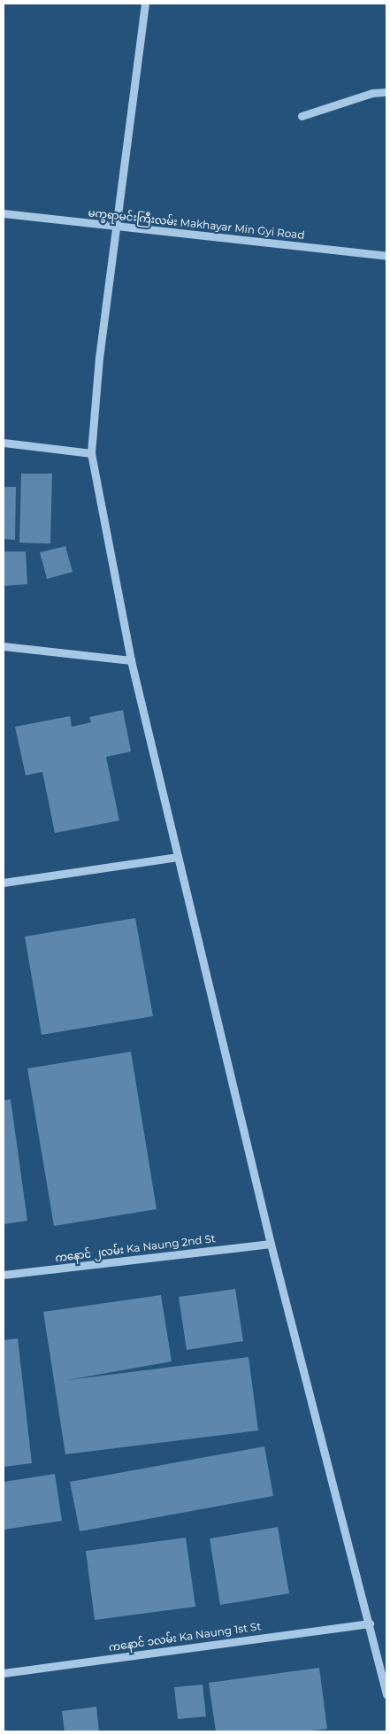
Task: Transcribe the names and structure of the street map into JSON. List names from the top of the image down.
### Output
{
  "streets": {
    "street": ["မက္ခရာမင်းကြီးလမ်း Makhayar Min Gyi Road", "ကနောင် ၂လမ်း Ka Naung 2nd St", "ကနောင် ၁လမ်း Ka Naung 1st St"]
  }
}
